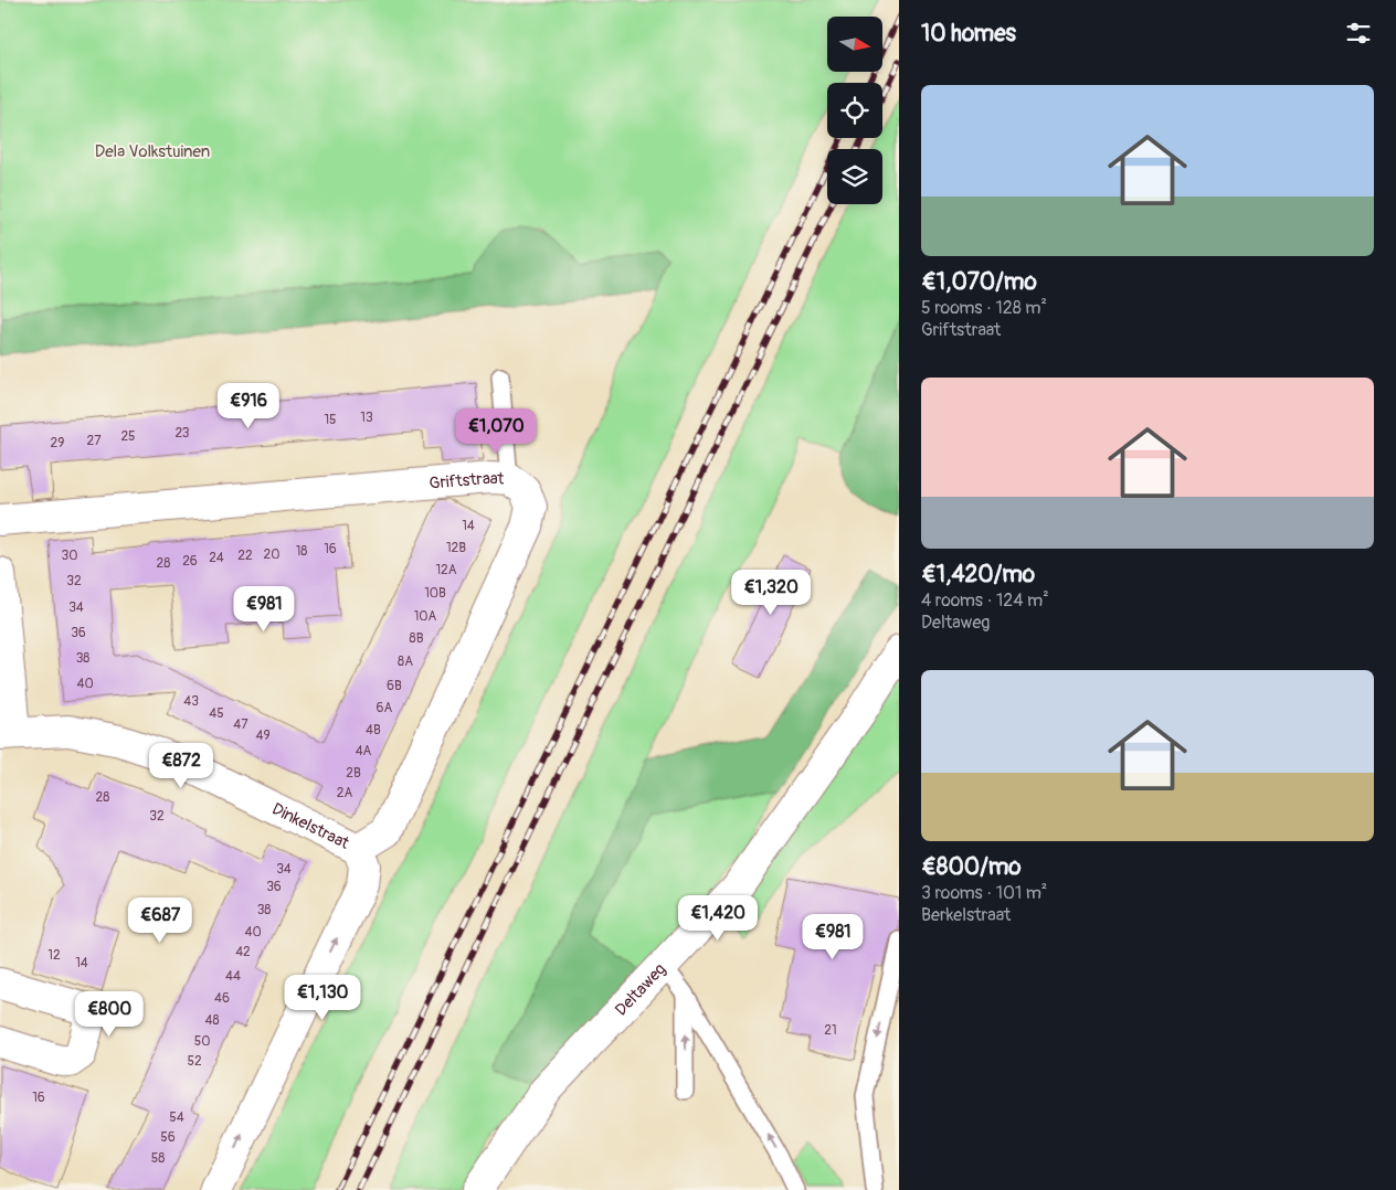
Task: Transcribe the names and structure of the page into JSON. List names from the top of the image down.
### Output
{
  "streets": {
    "street": ["Griftstraat", "Dinkelstraat", "Deltaweg"]
  },
  "crossings": [
    ["Griftstraat", "Dinkelstraat"]
  ],
  "one_way": ["Dinkelstraat"],
  "parks": ["Dela Volkstuinen"],
  "house_numbers": [
    "13",
    "15",
    "23",
    "25",
    "27",
    "29",
    "14",
    "12B",
    "16",
    "18",
    "20",
    "30",
    "22",
    "24",
    "26",
    "28",
    "12A",
    "32",
    "10B",
    "34",
    "10A",
    "36",
    "8B",
    "38",
    "8A",
    "40",
    "6B",
    "43",
    "6A",
    "45",
    "47",
    "4B",
    "49",
    "4A",
    "2B",
    "2A",
    "28",
    "32",
    "34",
    "36",
    "38",
    "40",
    "42",
    "12",
    "14",
    "44",
    "46",
    "48",
    "21",
    "50",
    "52",
    "16",
    "54",
    "56",
    "58"
  ],
  "north": "right",
  "page": {
    "heading": "10 homes",
    "list": [
      {
        "name": "€1,070/mo",
        "note": "5 rooms · 128 m² · Griftstraat"
      },
      {
        "name": "€1,420/mo",
        "note": "4 rooms · 124 m² · Deltaweg"
      },
      {
        "name": "€800/mo",
        "note": "3 rooms · 101 m² · Berkelstraat"
      }
    ],
    "price": [
      "€916",
      "€1,070",
      "€1,320",
      "€981",
      "€872",
      "€1,420",
      "€687",
      "€981",
      "€1,130",
      "€800"
    ]
  }
}
